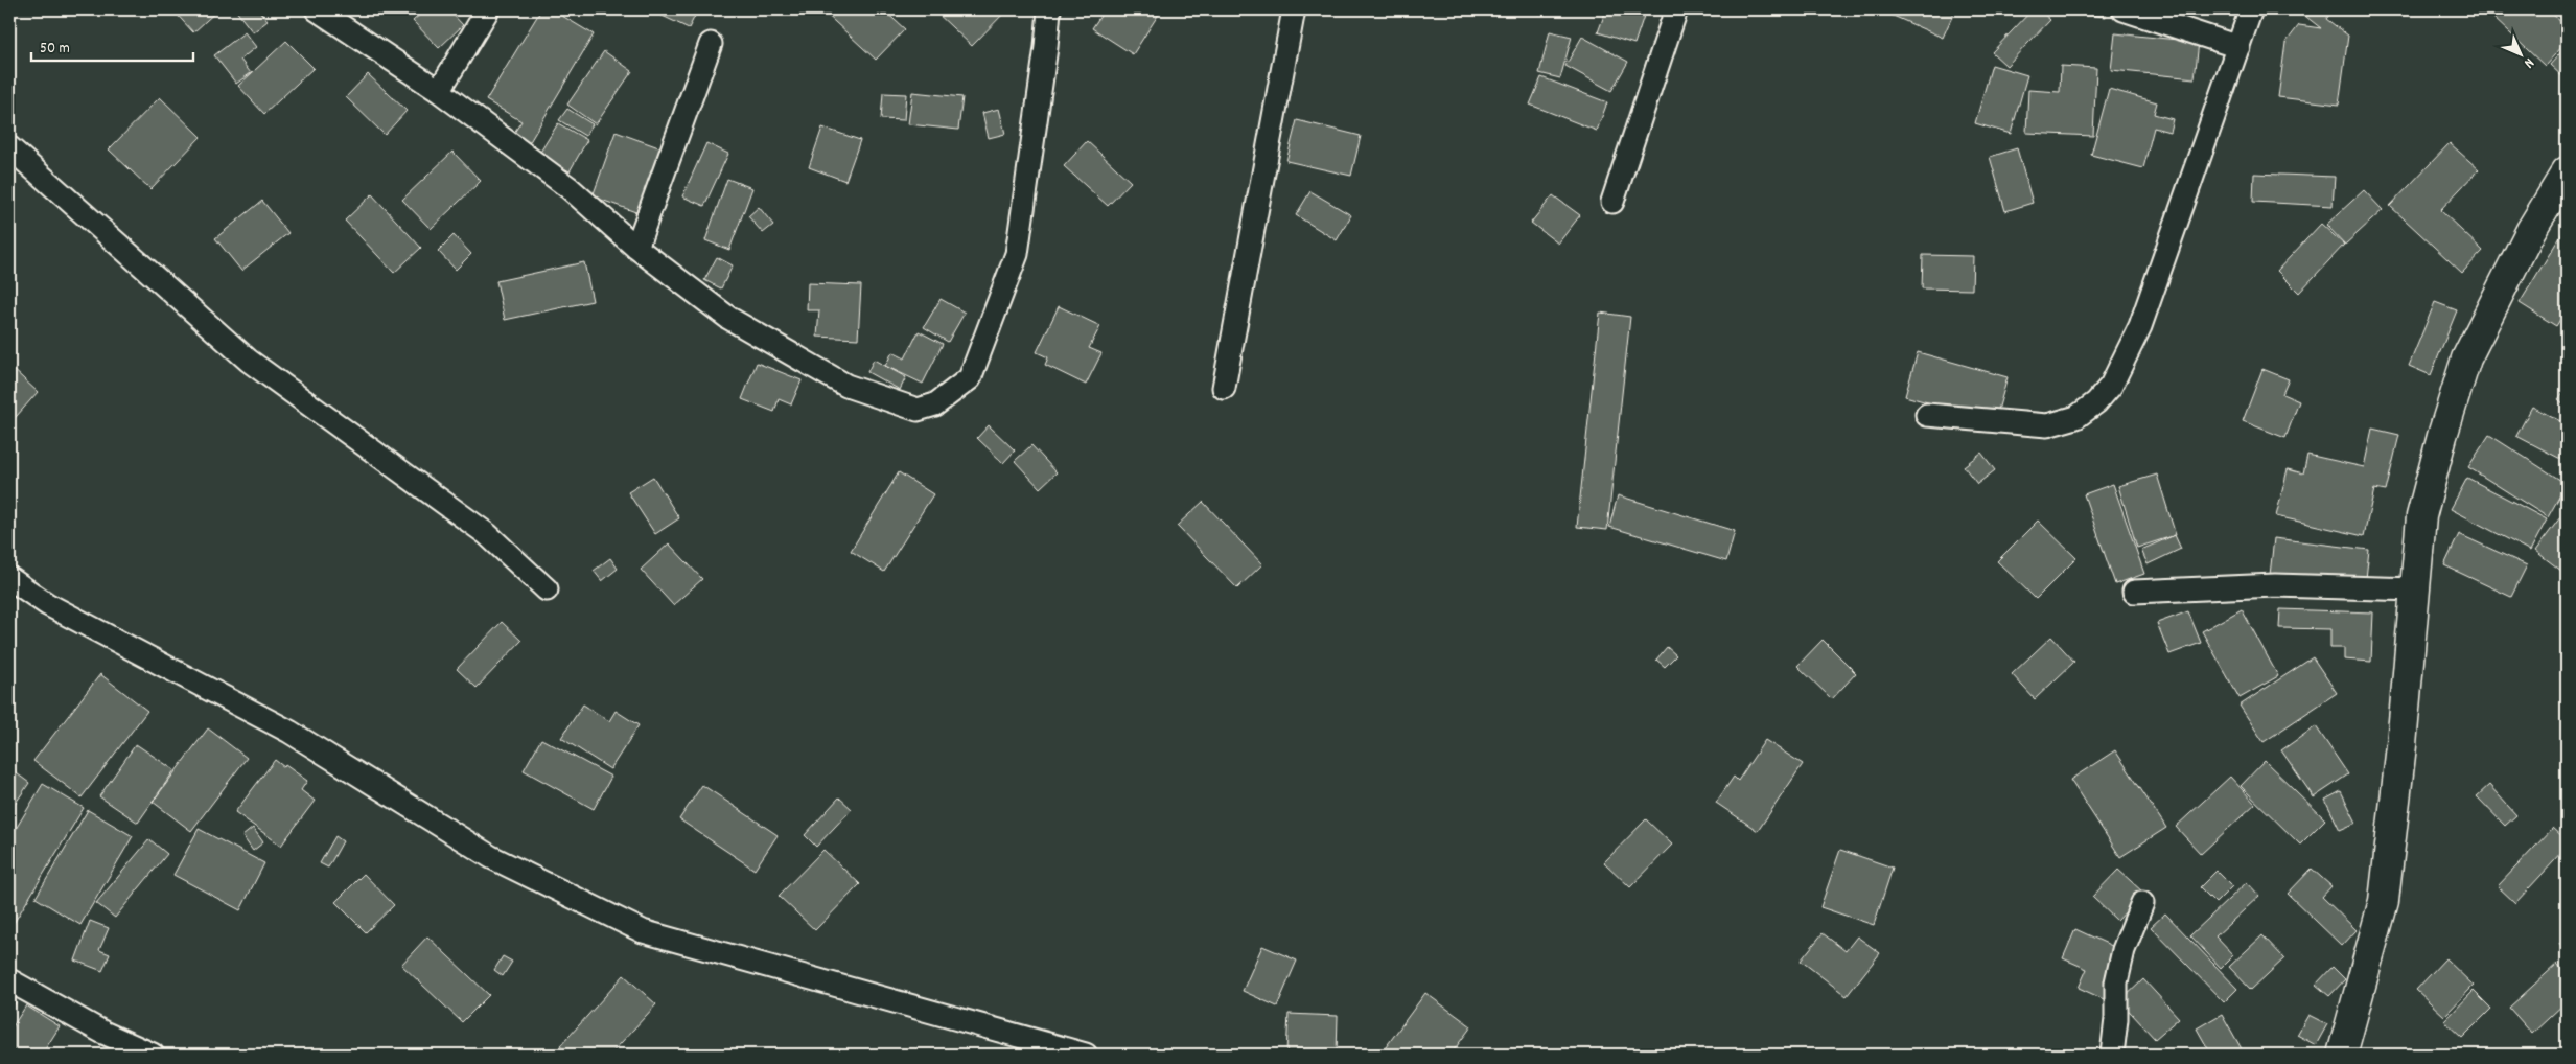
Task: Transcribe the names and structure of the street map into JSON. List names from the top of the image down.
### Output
{
  "scale_bar": "50 m",
  "north": "bottom right"
}
